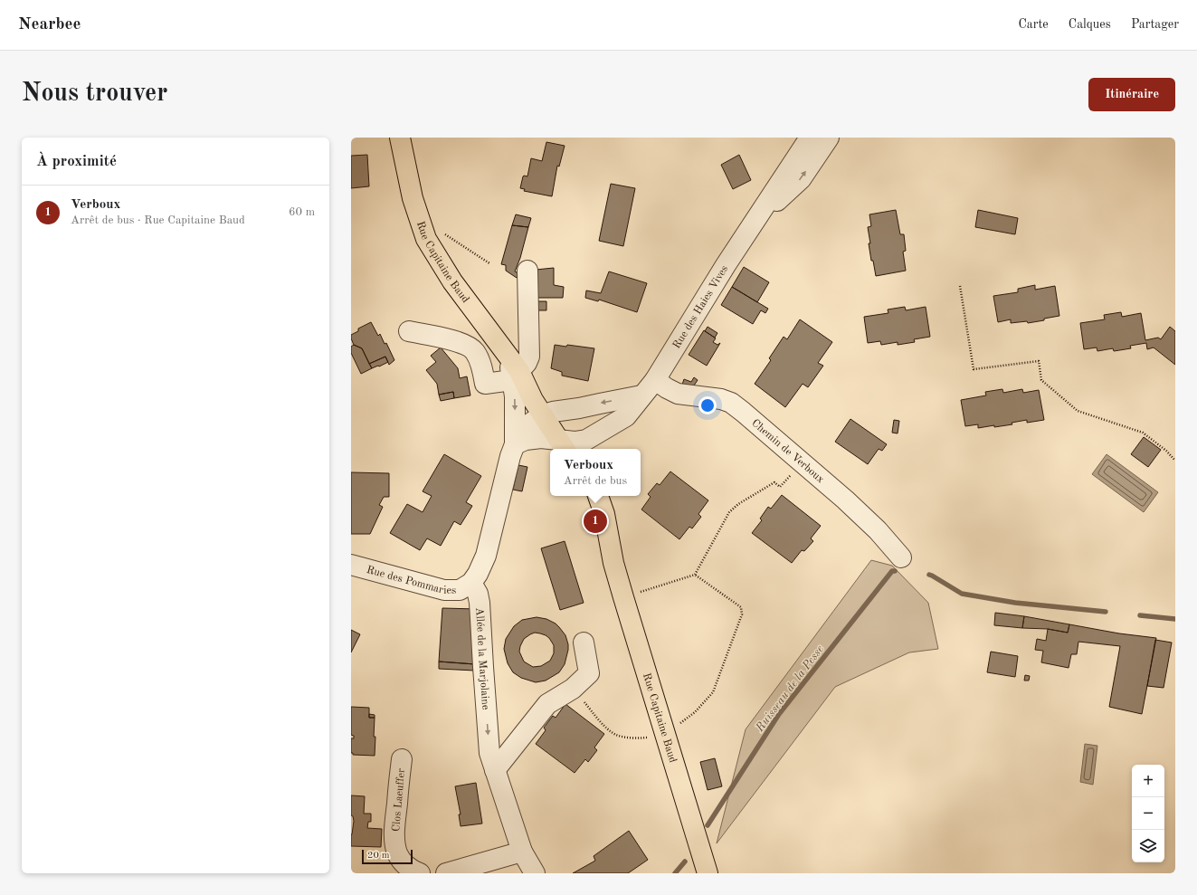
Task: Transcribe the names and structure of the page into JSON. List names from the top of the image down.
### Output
{
  "streets": {
    "main road": ["Rue Capitaine Baud"],
    "street": [
      "Rue des Haies Vives",
      "Chemin de Verboux",
      "Rue des Pommaries",
      "Allée de la Marjolaine",
      "Clos Laeuffer"
    ]
  },
  "crossings": [
    ["Rue Capitaine Baud", "Rue des Haies Vives"],
    ["Rue des Haies Vives", "Chemin de Verboux"],
    ["Rue des Pommaries", "Allée de la Marjolaine"]
  ],
  "one_way": ["Allée de la Marjolaine"],
  "water": ["Ruisseau de la Pesse"],
  "scale_bar": "20 m",
  "page": {
    "header": "Nearbee",
    "nav": ["Carte", "Calques", "Partager"],
    "buttons": "Itinéraire",
    "title": "Nous trouver",
    "heading": "À proximité",
    "list": [
      {
        "mark": "1",
        "name": "Verboux",
        "note": "Arrêt de bus · Rue Capitaine Baud",
        "value": "60 m"
      }
    ],
    "popup": ["Verboux", "Arrêt de bus"],
    "pins": "1",
    "map_buttons": ["+", "−"],
    "scale": "20 m"
  }
}
